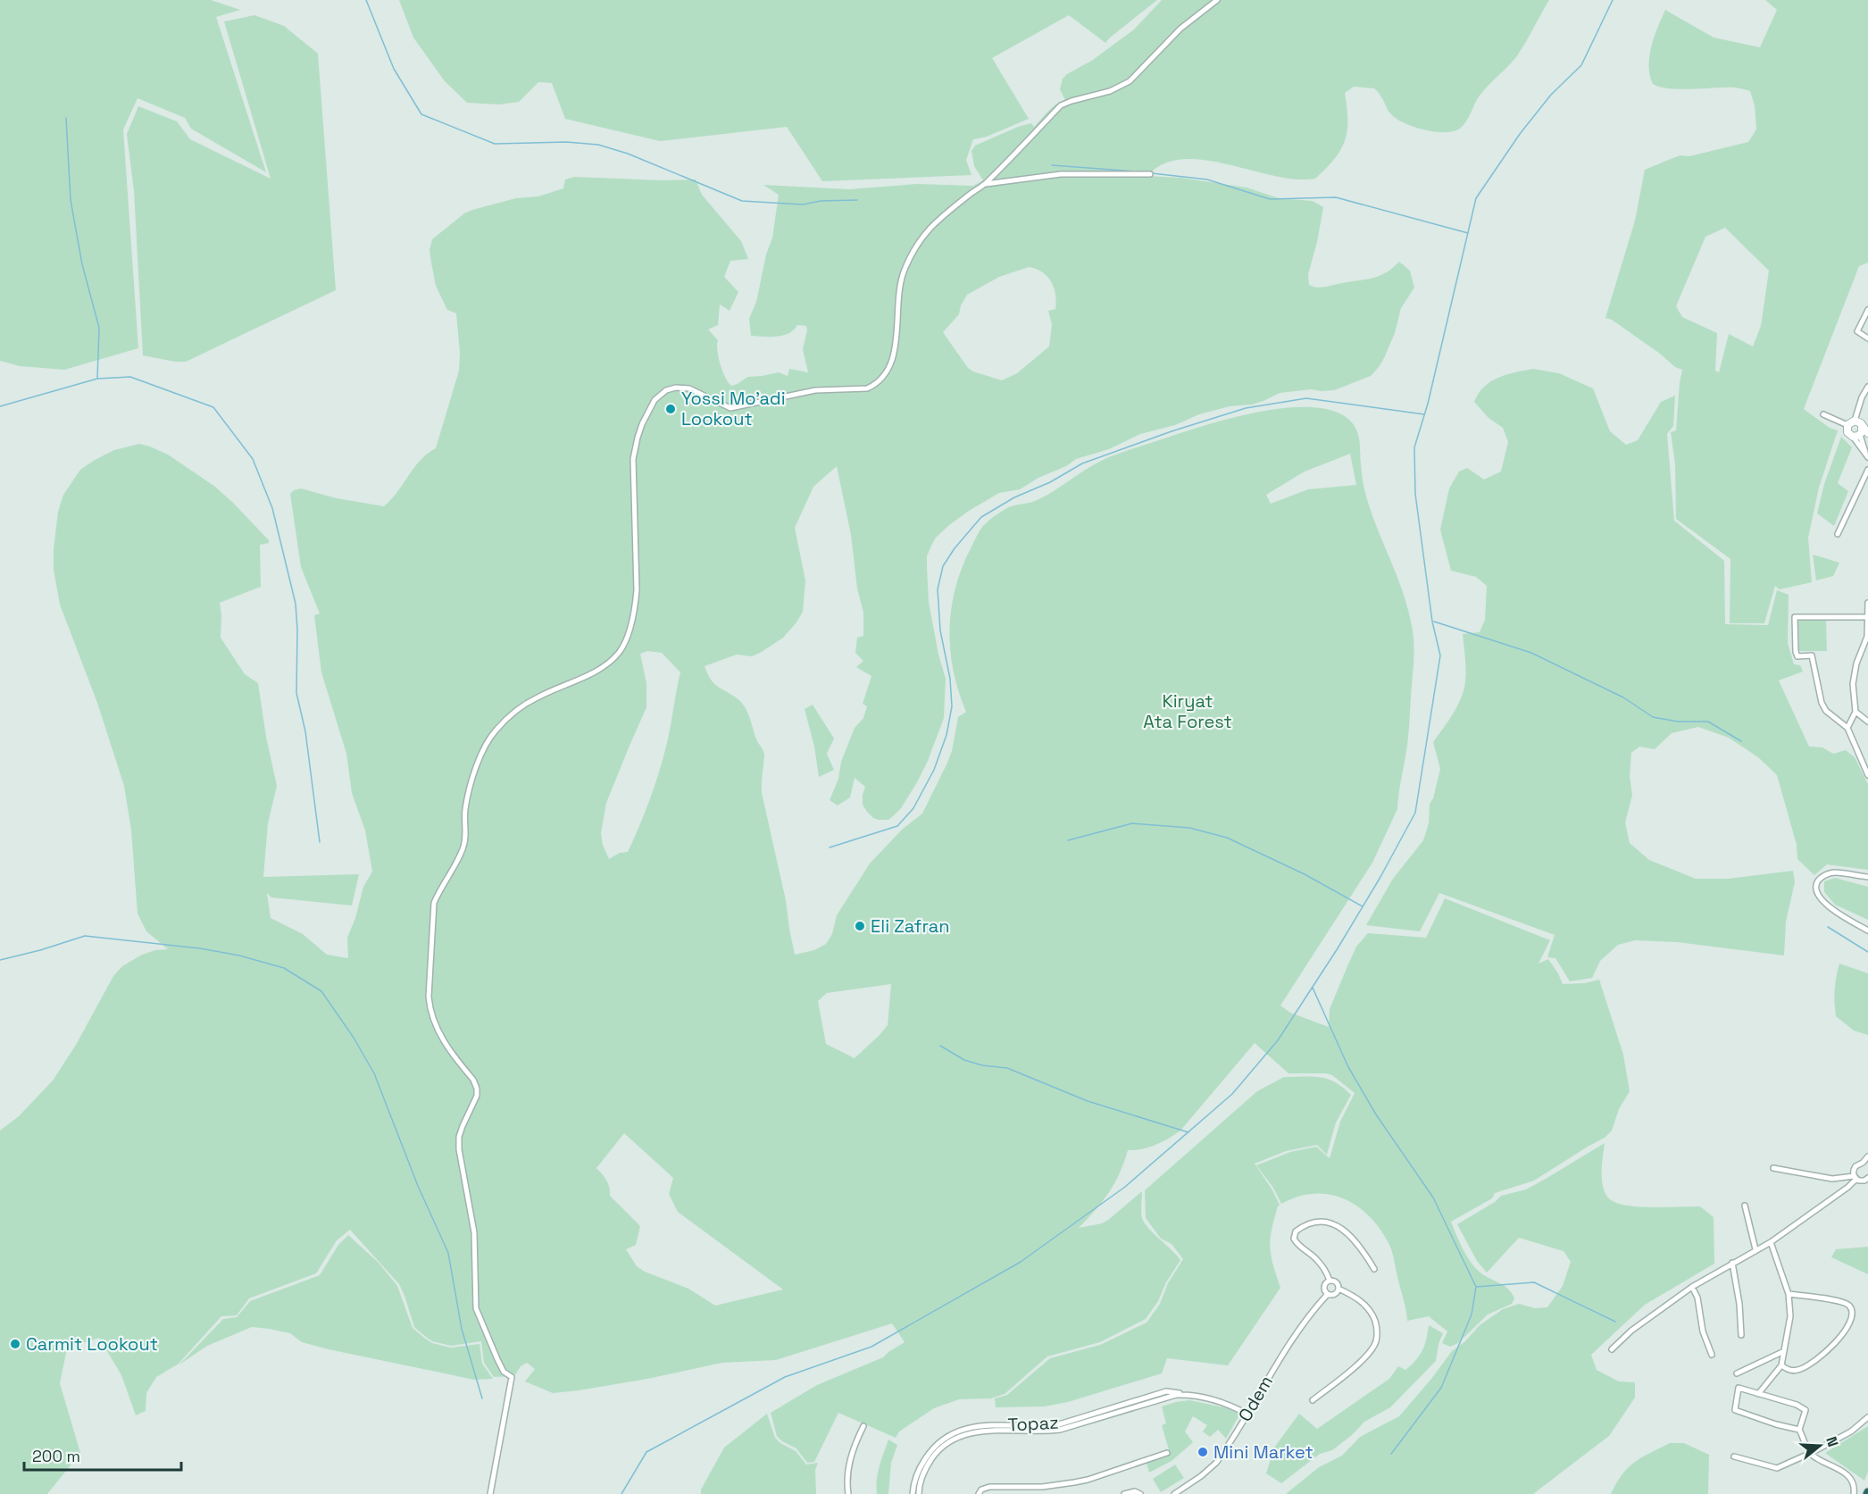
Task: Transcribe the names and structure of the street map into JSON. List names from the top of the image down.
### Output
{
  "streets": {
    "street": ["Odem", "Topaz"]
  },
  "crossings": [
    ["Odem", "Topaz"]
  ],
  "parks": ["Kiryat Ata Forest"],
  "places": [
    "Yossi Mo'adi Lookout",
    "Eli Zafran",
    "Carmit Lookout",
    "Mini Market"
  ],
  "scale_bar": "200 m",
  "north": "right"
}
